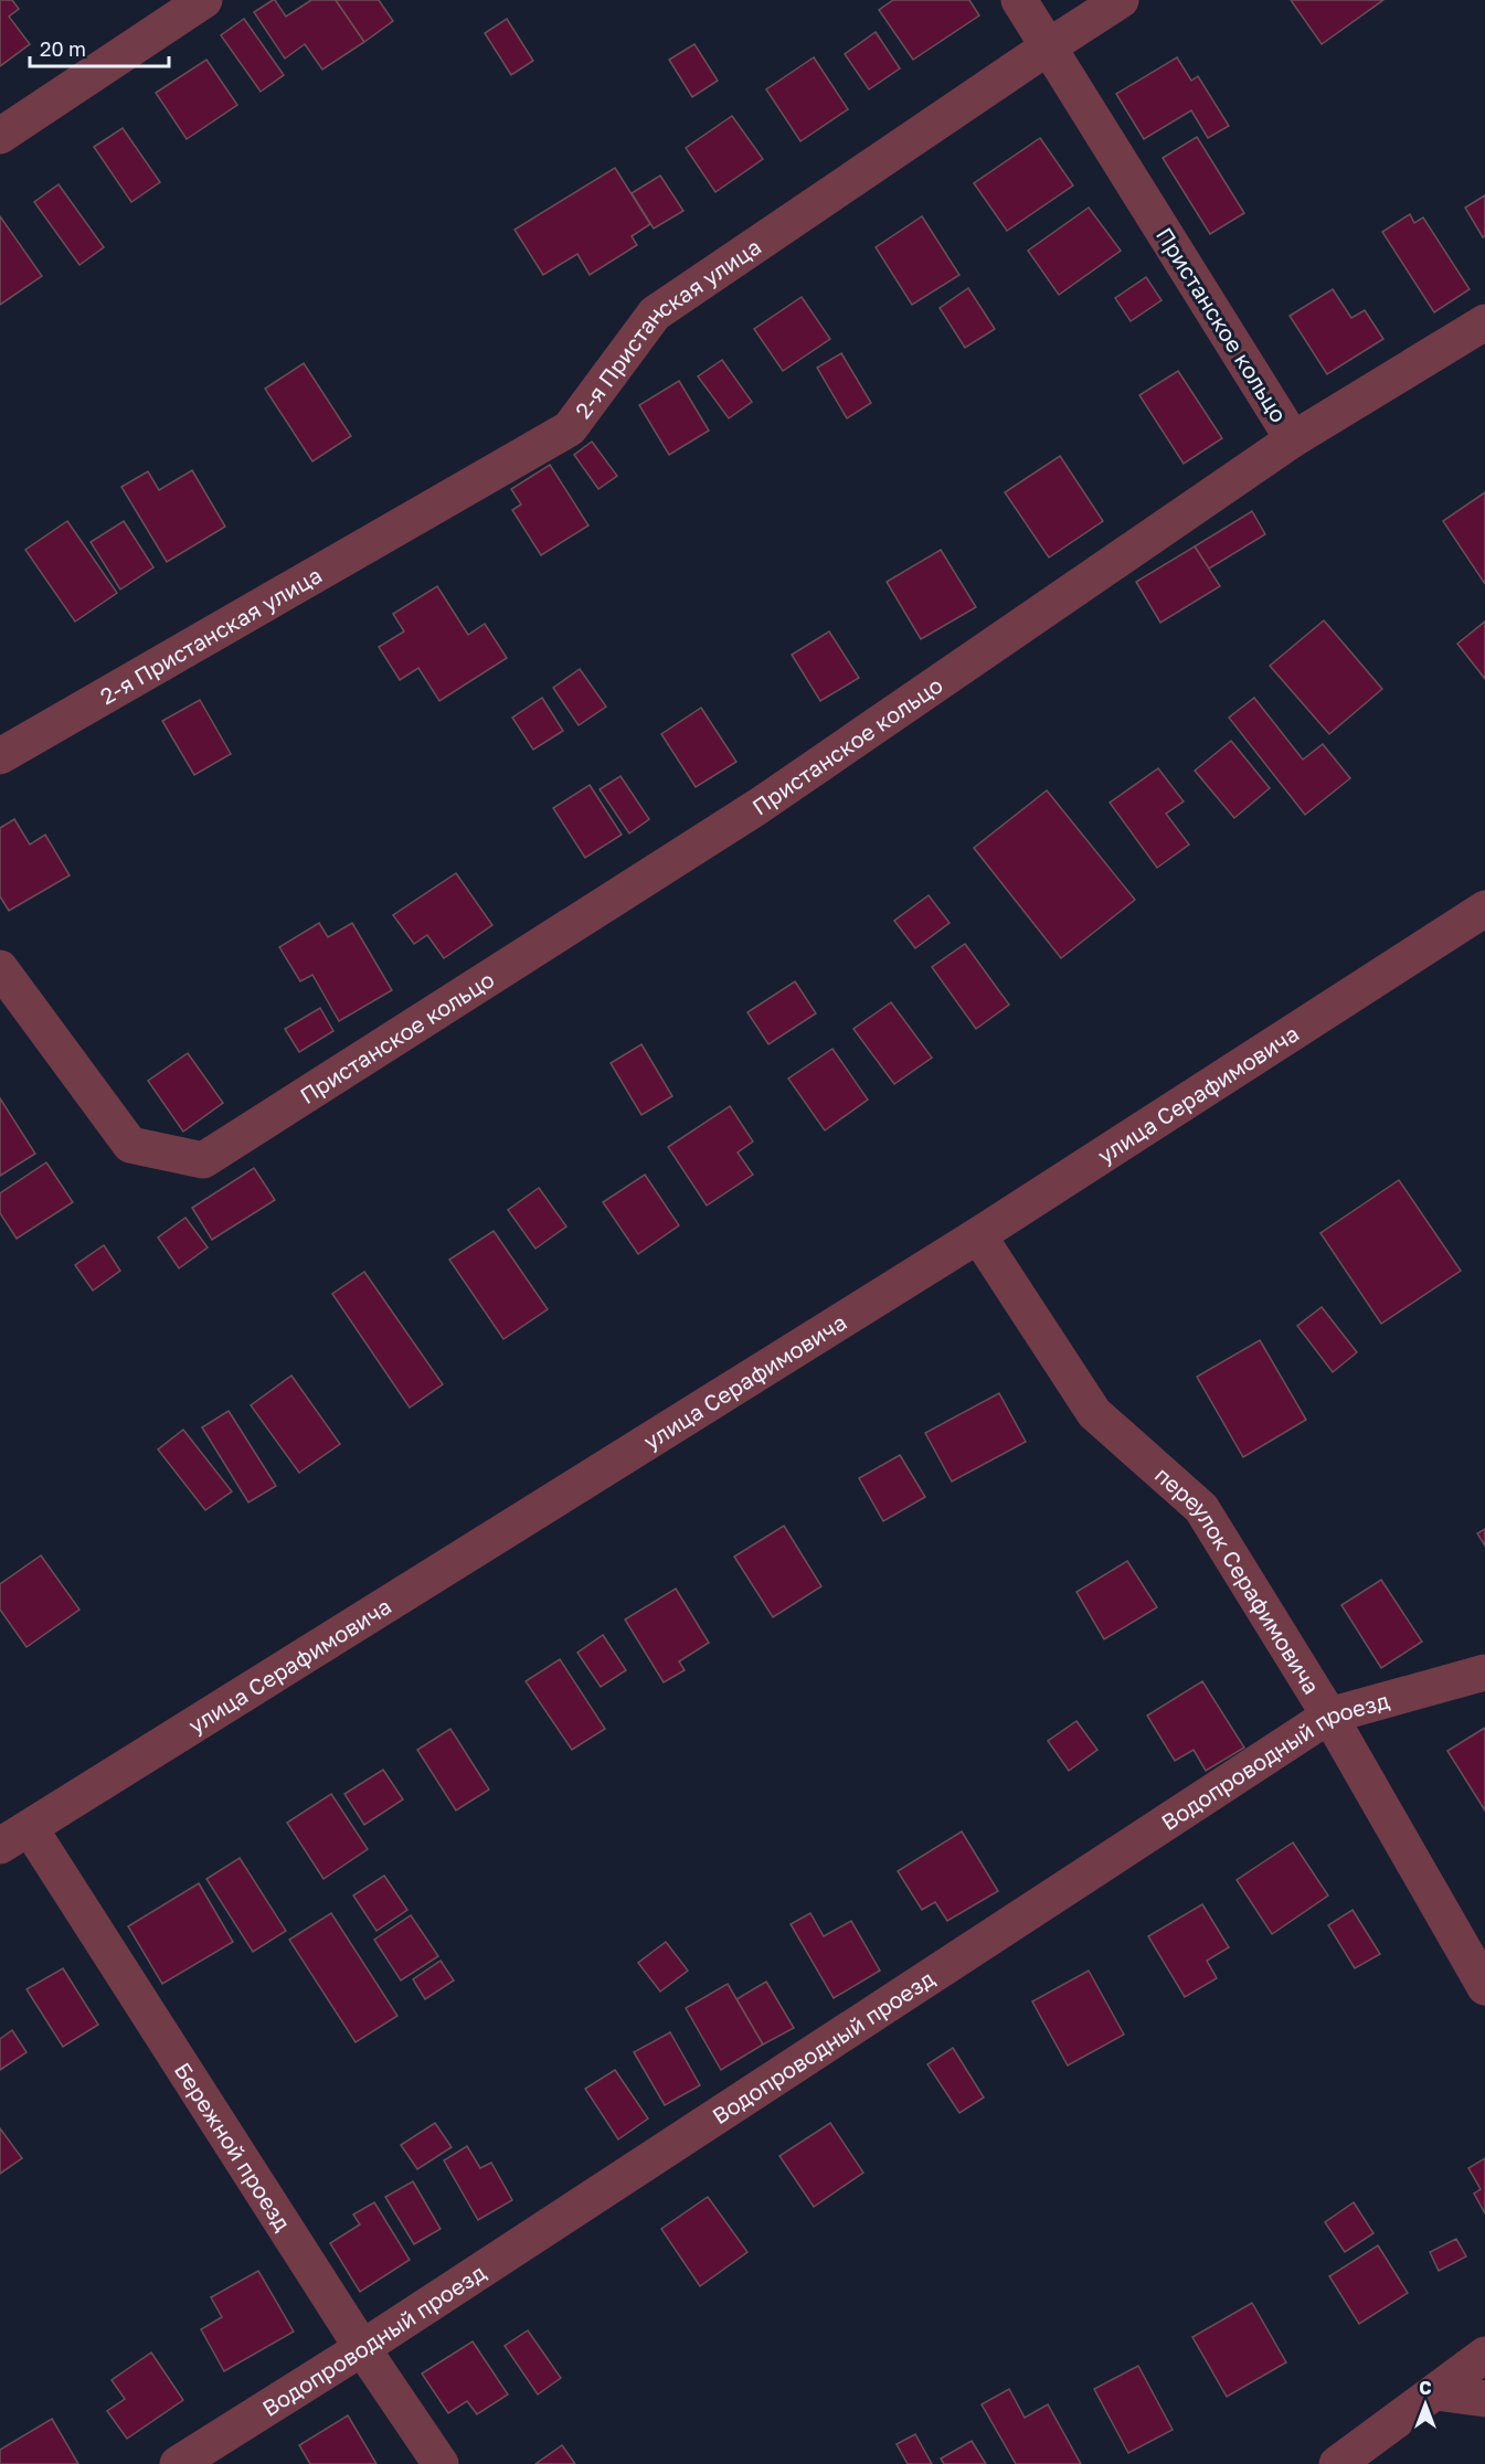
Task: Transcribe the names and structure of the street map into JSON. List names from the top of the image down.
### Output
{
  "streets": {
    "street": [
      "Пристанское кольцо",
      "2-я Пристанская улица",
      "улица Серафимовича",
      "переулок Серафимовича",
      "Водопроводный проезд",
      "Бережной проезд"
    ]
  },
  "crossings": [
    ["Пристанское кольцо", "2-я Пристанская улица"],
    ["улица Серафимовича", "переулок Серафимовича"],
    ["улица Серафимовича", "Бережной проезд"],
    ["переулок Серафимовича", "Водопроводный проезд"],
    ["Водопроводный проезд", "Бережной проезд"]
  ],
  "scale_bar": "20 m",
  "north": "top"
}
